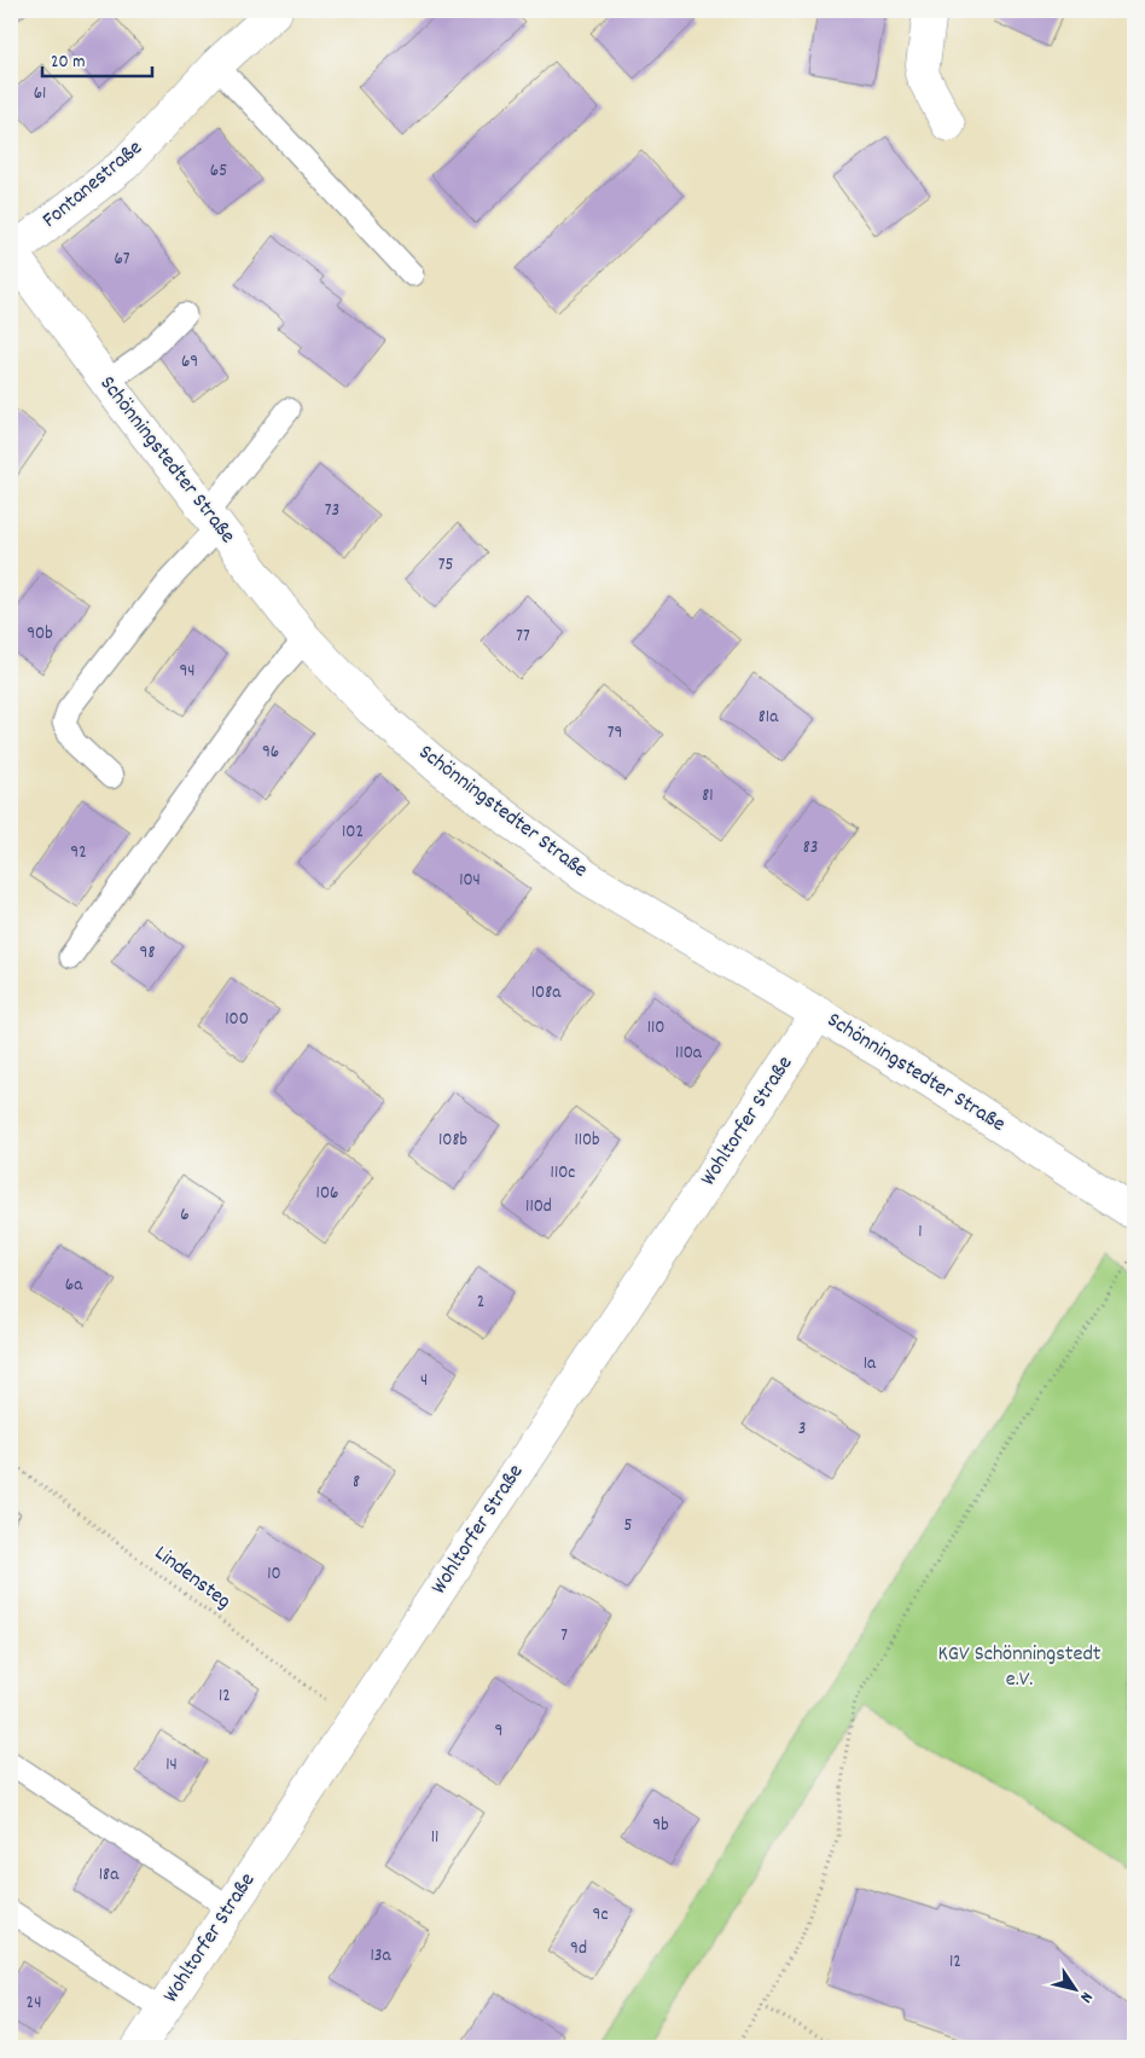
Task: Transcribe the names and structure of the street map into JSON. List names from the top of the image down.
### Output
{
  "streets": {
    "street": ["Fontanestraße", "Schönningstedter Straße", "Wohltorfer Straße"],
    "path": ["Lindensteg"]
  },
  "crossings": [
    ["Fontanestraße", "Schönningstedter Straße"],
    ["Schönningstedter Straße", "Wohltorfer Straße"],
    ["Wohltorfer Straße", "Lindensteg"]
  ],
  "parks": ["KGV Schönningstedt e.V."],
  "house_numbers": [
    "61",
    "65",
    "67",
    "69",
    "73",
    "75",
    "90b",
    "77",
    "94",
    "81a",
    "79",
    "96",
    "81",
    "102",
    "83",
    "92",
    "104",
    "98",
    "108a",
    "100",
    "110",
    "110a",
    "108b",
    "110b",
    "110c",
    "106",
    "110d",
    "6",
    "1",
    "6a",
    "2",
    "1a",
    "4",
    "3",
    "8",
    "5",
    "10",
    "7",
    "12",
    "9",
    "14",
    "9b",
    "11",
    "18a",
    "9c",
    "9d",
    "13a",
    "12",
    "24"
  ],
  "scale_bar": "20 m",
  "north": "bottom right"
}
